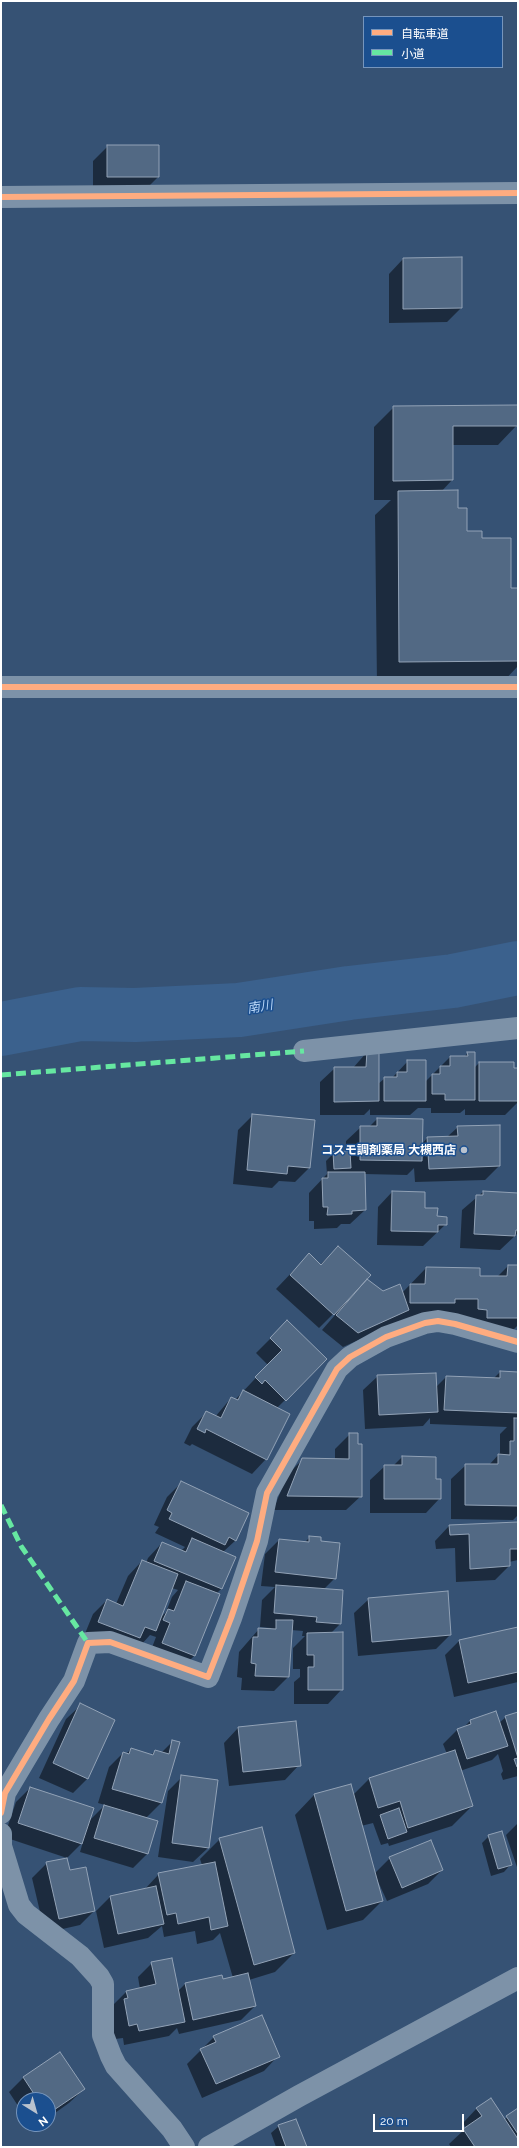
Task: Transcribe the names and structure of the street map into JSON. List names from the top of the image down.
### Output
{
  "water": ["南川"],
  "places": ["コスモ調剤薬局 大槻西店"],
  "legend": ["自転車道", "小道"],
  "scale_bar": "20 m",
  "north": "bottom right"
}
